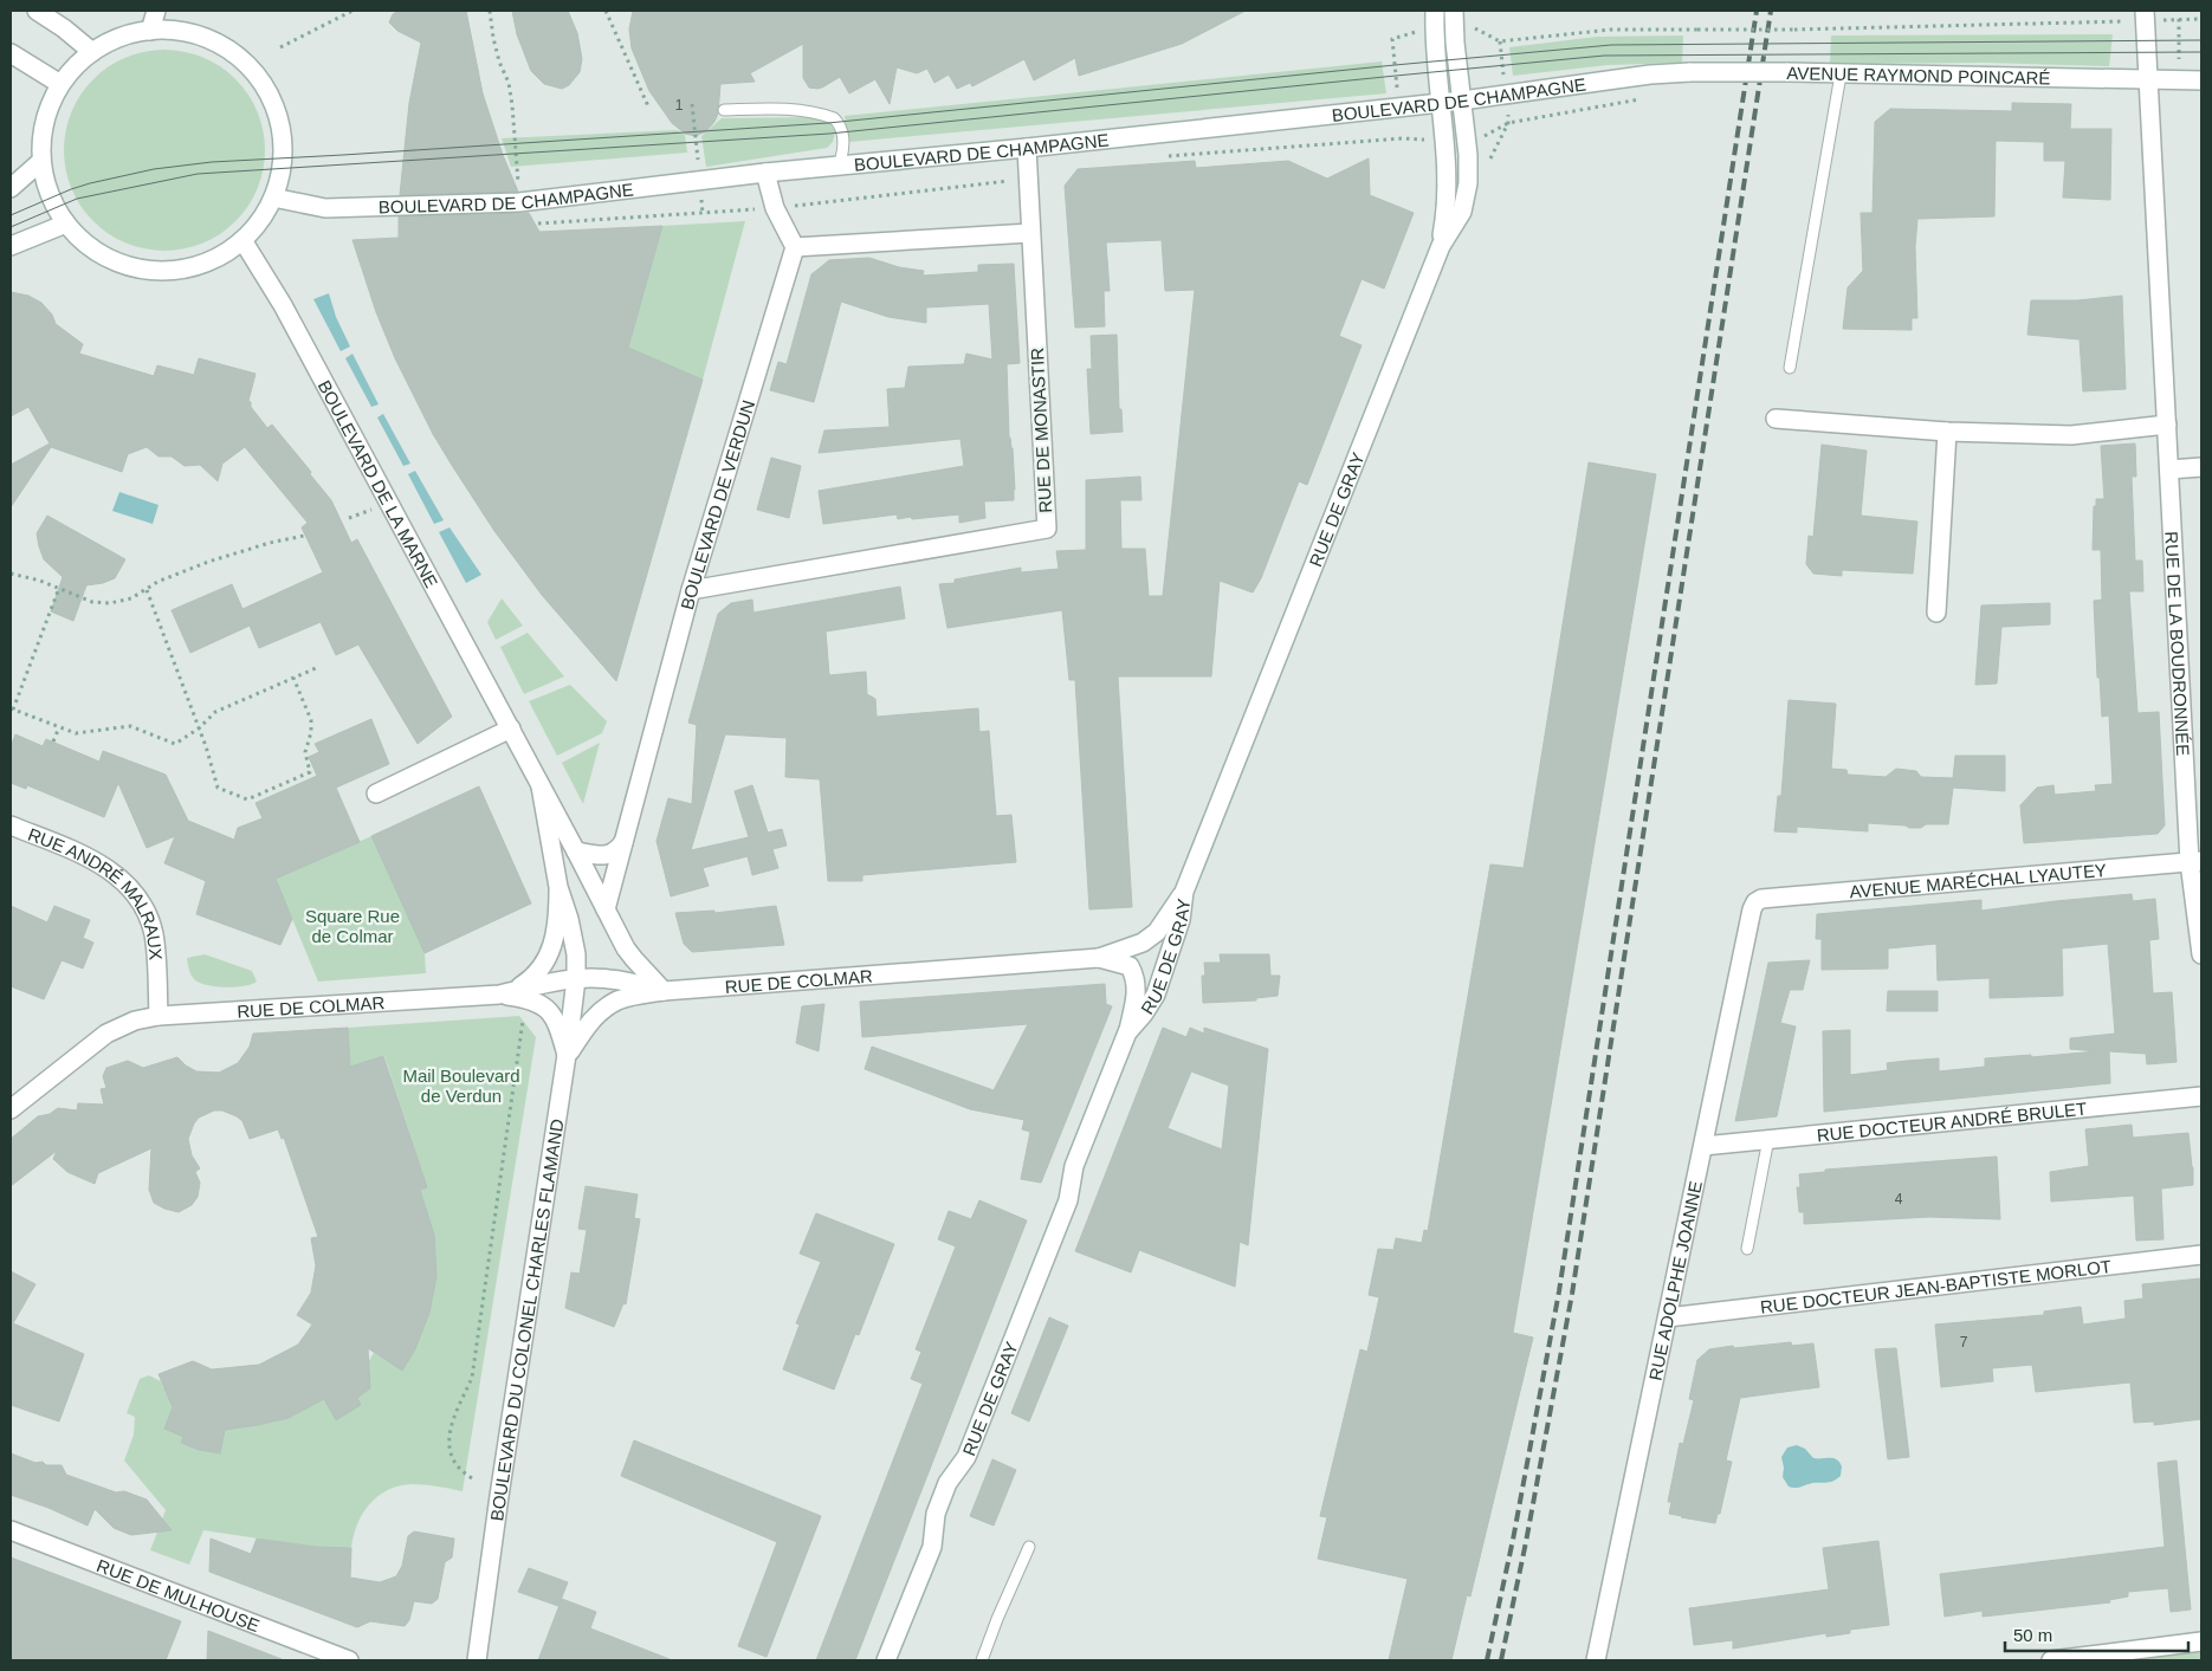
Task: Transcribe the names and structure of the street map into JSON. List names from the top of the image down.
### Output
{
  "streets": {
    "street": [
      "AVENUE RAYMOND POINCARÉ",
      "BOULEVARD DE CHAMPAGNE",
      "RUE DE MONASTIR",
      "BOULEVARD DE LA MARNE",
      "BOULEVARD DE VERDUN",
      "RUE DE GRAY",
      "RUE DE LA BOUDRONNÉE",
      "AVENUE MARÉCHAL LYAUTEY",
      "RUE ANDRÉ MALRAUX",
      "RUE DE COLMAR",
      "RUE DOCTEUR ANDRÉ BRULET",
      "RUE ADOLPHE JOANNE",
      "RUE DOCTEUR JEAN-BAPTISTE MORLOT",
      "BOULEVARD DU COLONEL CHARLES FLAMAND",
      "RUE DE MULHOUSE"
    ]
  },
  "crossings": [
    ["AVENUE RAYMOND POINCARÉ", "BOULEVARD DE CHAMPAGNE"],
    ["AVENUE RAYMOND POINCARÉ", "RUE DE LA BOUDRONNÉE"],
    ["BOULEVARD DE CHAMPAGNE", "RUE DE MONASTIR"],
    ["BOULEVARD DE CHAMPAGNE", "RUE DE GRAY"],
    ["RUE DE MONASTIR", "BOULEVARD DE VERDUN"],
    ["BOULEVARD DE LA MARNE", "BOULEVARD DE VERDUN"],
    ["BOULEVARD DE LA MARNE", "RUE DE COLMAR"],
    ["BOULEVARD DE LA MARNE", "BOULEVARD DU COLONEL CHARLES FLAMAND"],
    ["RUE DE GRAY", "RUE DE COLMAR"],
    ["RUE DE LA BOUDRONNÉE", "AVENUE MARÉCHAL LYAUTEY"],
    ["AVENUE MARÉCHAL LYAUTEY", "RUE ADOLPHE JOANNE"],
    ["RUE ANDRÉ MALRAUX", "RUE DE COLMAR"],
    ["RUE DE COLMAR", "BOULEVARD DU COLONEL CHARLES FLAMAND"],
    ["RUE DOCTEUR ANDRÉ BRULET", "RUE ADOLPHE JOANNE"],
    ["RUE ADOLPHE JOANNE", "RUE DOCTEUR JEAN-BAPTISTE MORLOT"]
  ],
  "parks": ["Square Rue de Colmar", "Mail Boulevard de Verdun"],
  "house_numbers": ["1", "4", "7"],
  "scale_bar": "50 m"
}
